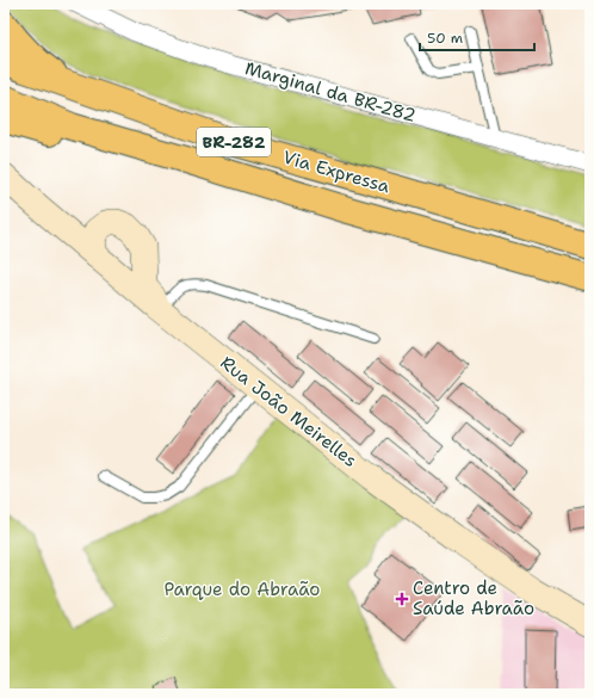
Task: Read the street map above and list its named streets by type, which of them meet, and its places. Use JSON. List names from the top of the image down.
{
  "streets": {
    "highway": ["BR-282", "Via Expressa"],
    "main road": ["Rua João Meirelles"],
    "street": ["Marginal da BR-282"]
  },
  "parks": ["Parque do Abraão"],
  "places": {
    "health": ["Centro de Saúde Abraão"]
  },
  "scale_bar": "50 m"
}
